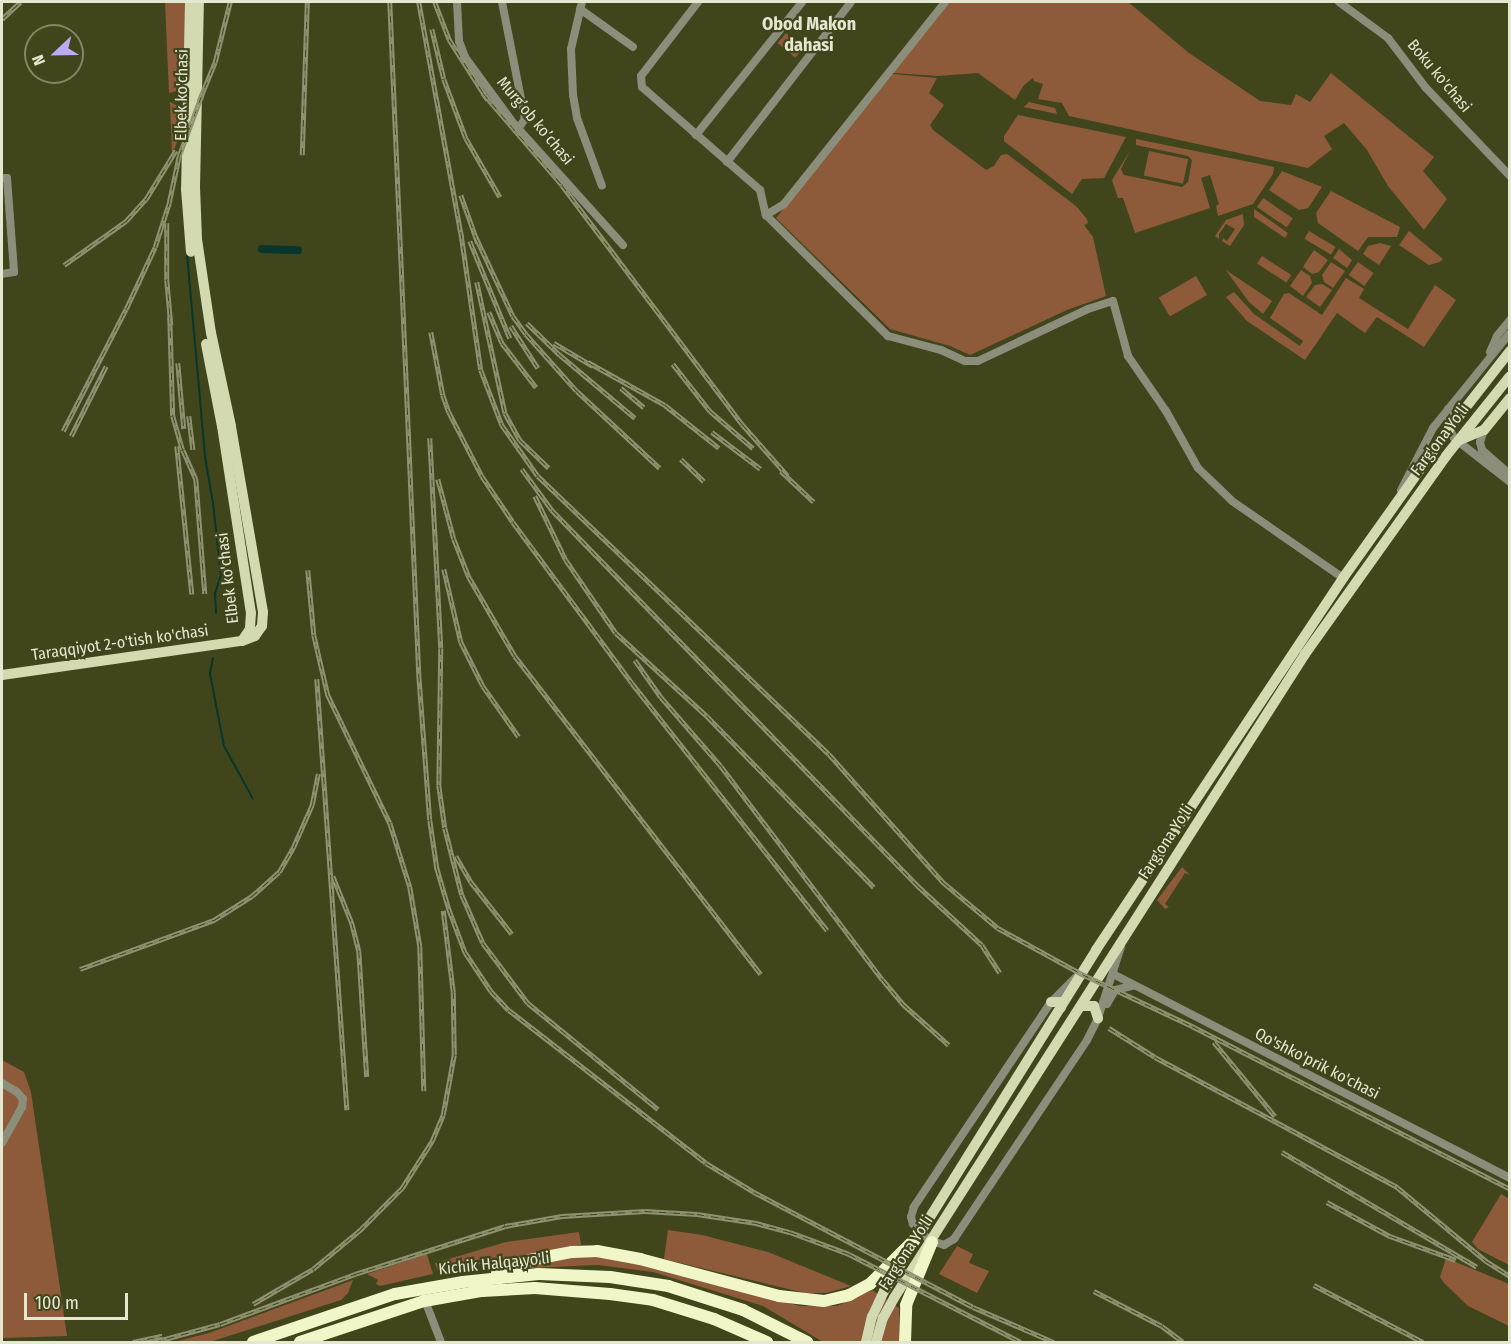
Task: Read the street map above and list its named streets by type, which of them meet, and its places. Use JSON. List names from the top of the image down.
{
  "streets": {
    "highway": ["Kichik Halqa yo'li"],
    "main road": ["Elbek ko'chasi", "Farg'ona Yo'li", "Taraqqiyot 2-o'tish ko'chasi"],
    "street": ["Boku ko'chasi", "Murg’ob ko’chasi", "Qo'shko'prik ko'chasi"]
  },
  "crossings": [
    ["Elbek ko'chasi", "Taraqqiyot 2-o'tish ko'chasi"]
  ],
  "districts": ["Obod Makon dahasi"],
  "scale_bar": "100 m",
  "north": "left"
}
